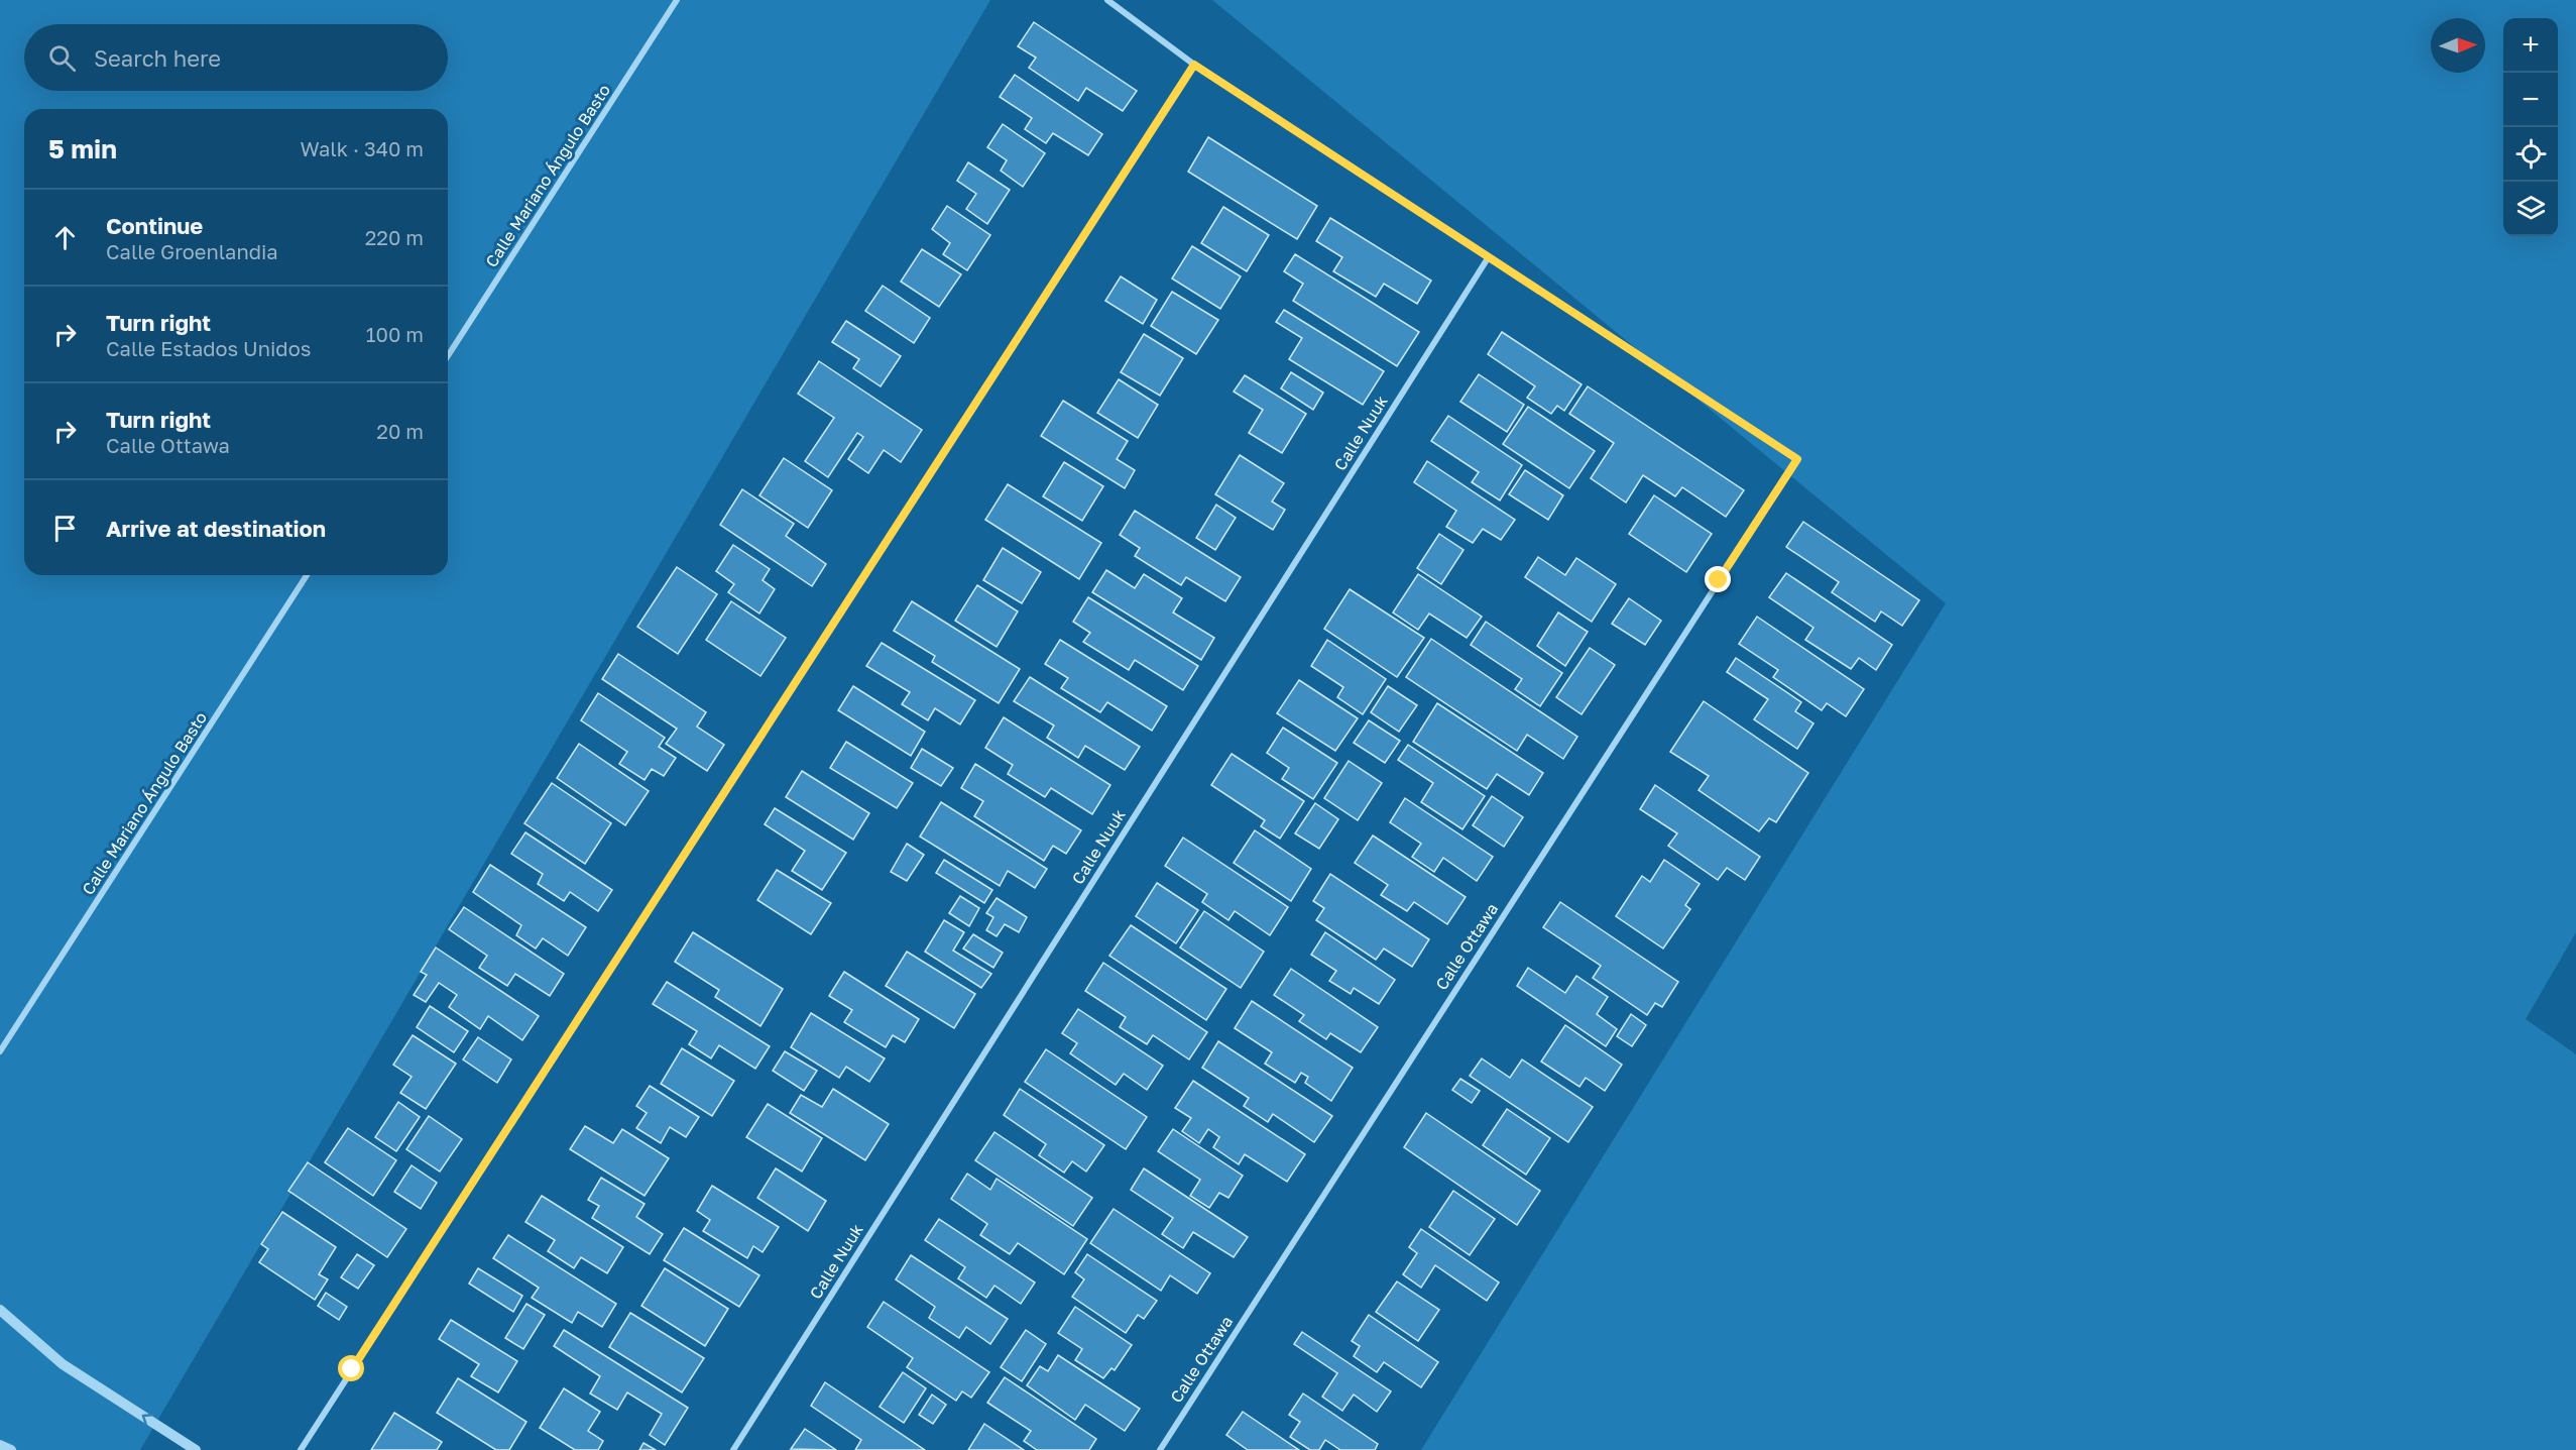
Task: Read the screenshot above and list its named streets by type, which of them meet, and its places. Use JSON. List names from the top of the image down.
{
  "streets": {
    "street": ["Calle Mariano Ángulo Basto", "Calle Nuuk", "Calle Ottawa"]
  },
  "crossings": [
    ["Calle Nuuk", "Calle Ottawa"]
  ],
  "north": "right",
  "page": {
    "map_buttons": ["+", "−"],
    "search": "Search here",
    "heading": ["5 min", "Walk · 340 m"],
    "list": [
      ["Continue", "Calle Groenlandia", "220 m"],
      ["Turn right", "Calle Estados Unidos", "100 m"],
      ["Turn right", "Calle Ottawa", "20 m"],
      "Arrive at destination"
    ]
  }
}
